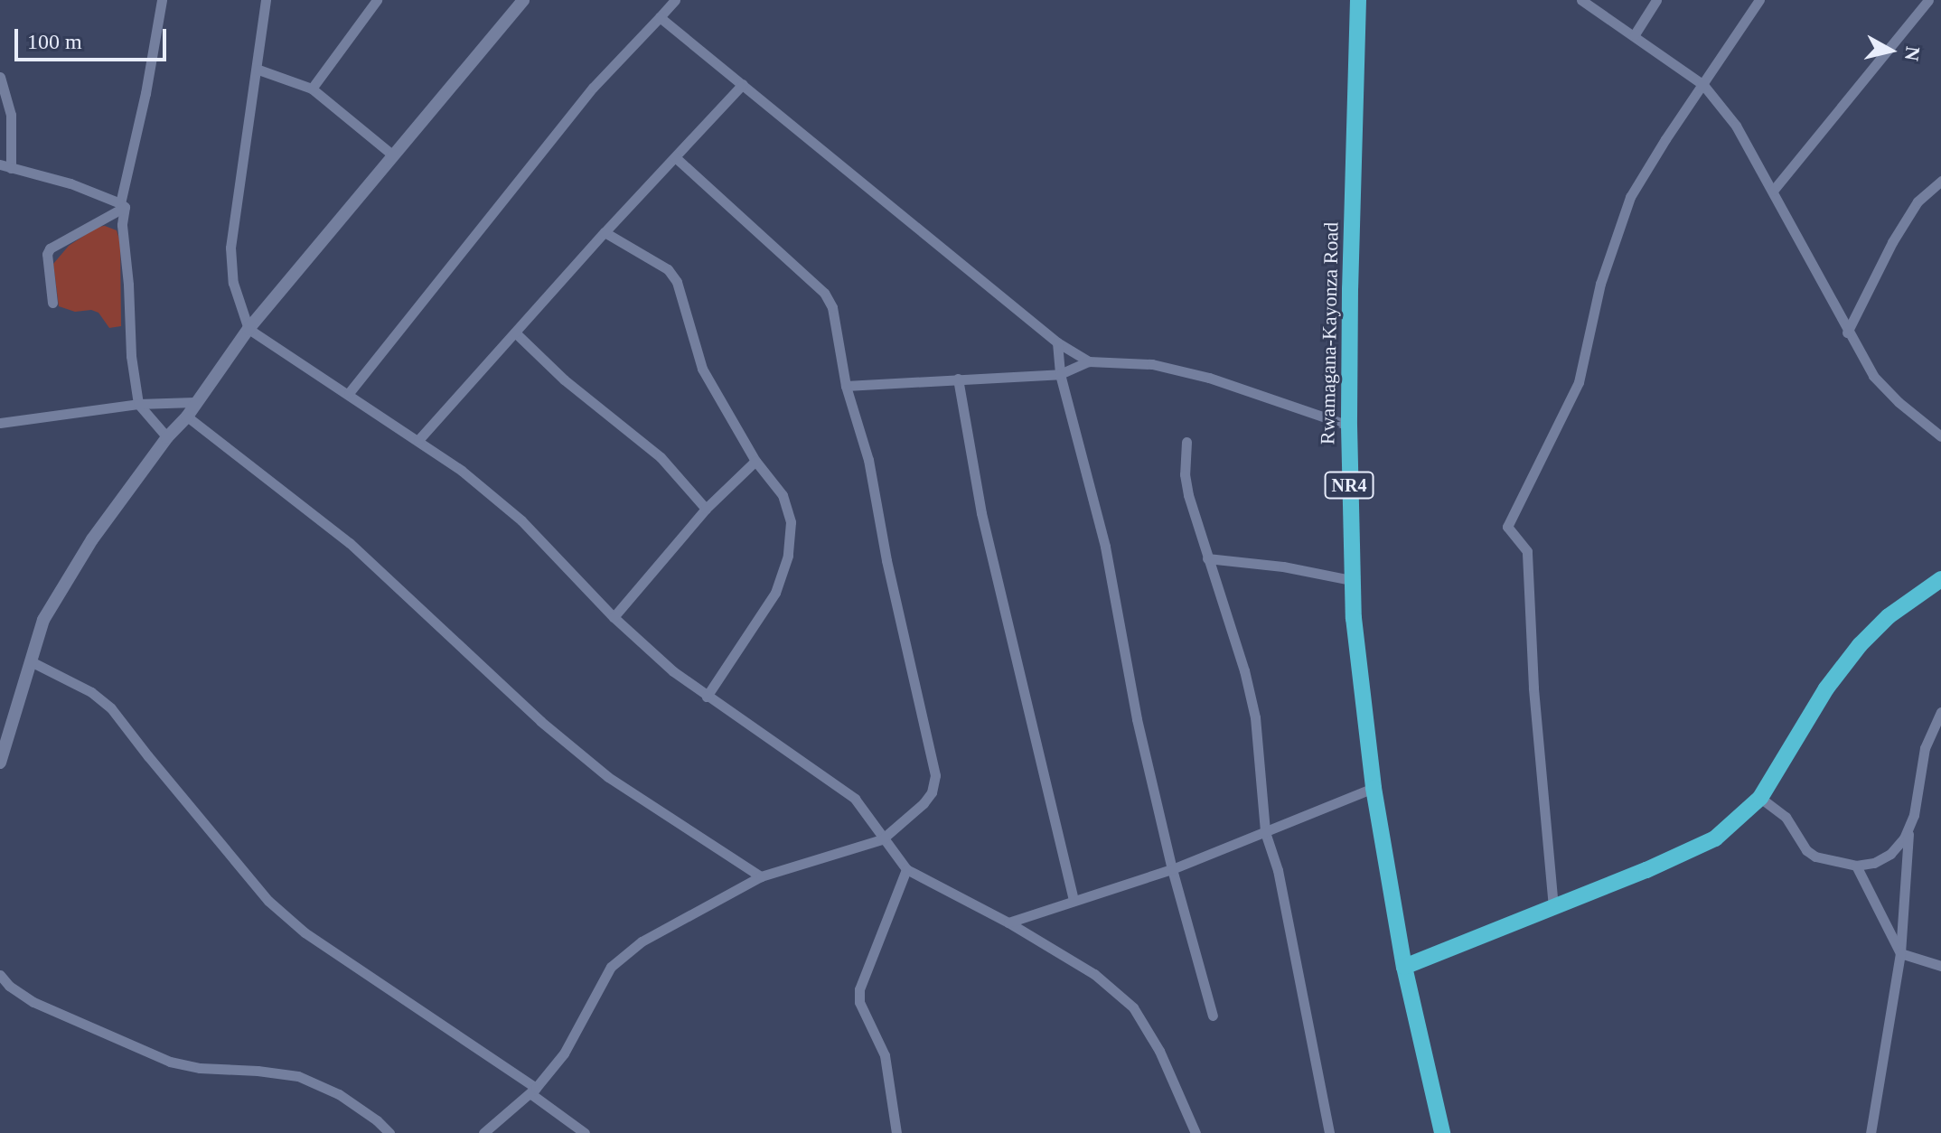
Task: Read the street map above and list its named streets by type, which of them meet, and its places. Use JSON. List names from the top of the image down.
{
  "streets": {
    "highway": ["Rwamagana-Kayonza Road", "NR4"]
  },
  "crossings": [
    ["Rwamagana-Kayonza Road", "NR4"]
  ],
  "scale_bar": "100 m",
  "north": "right"
}
